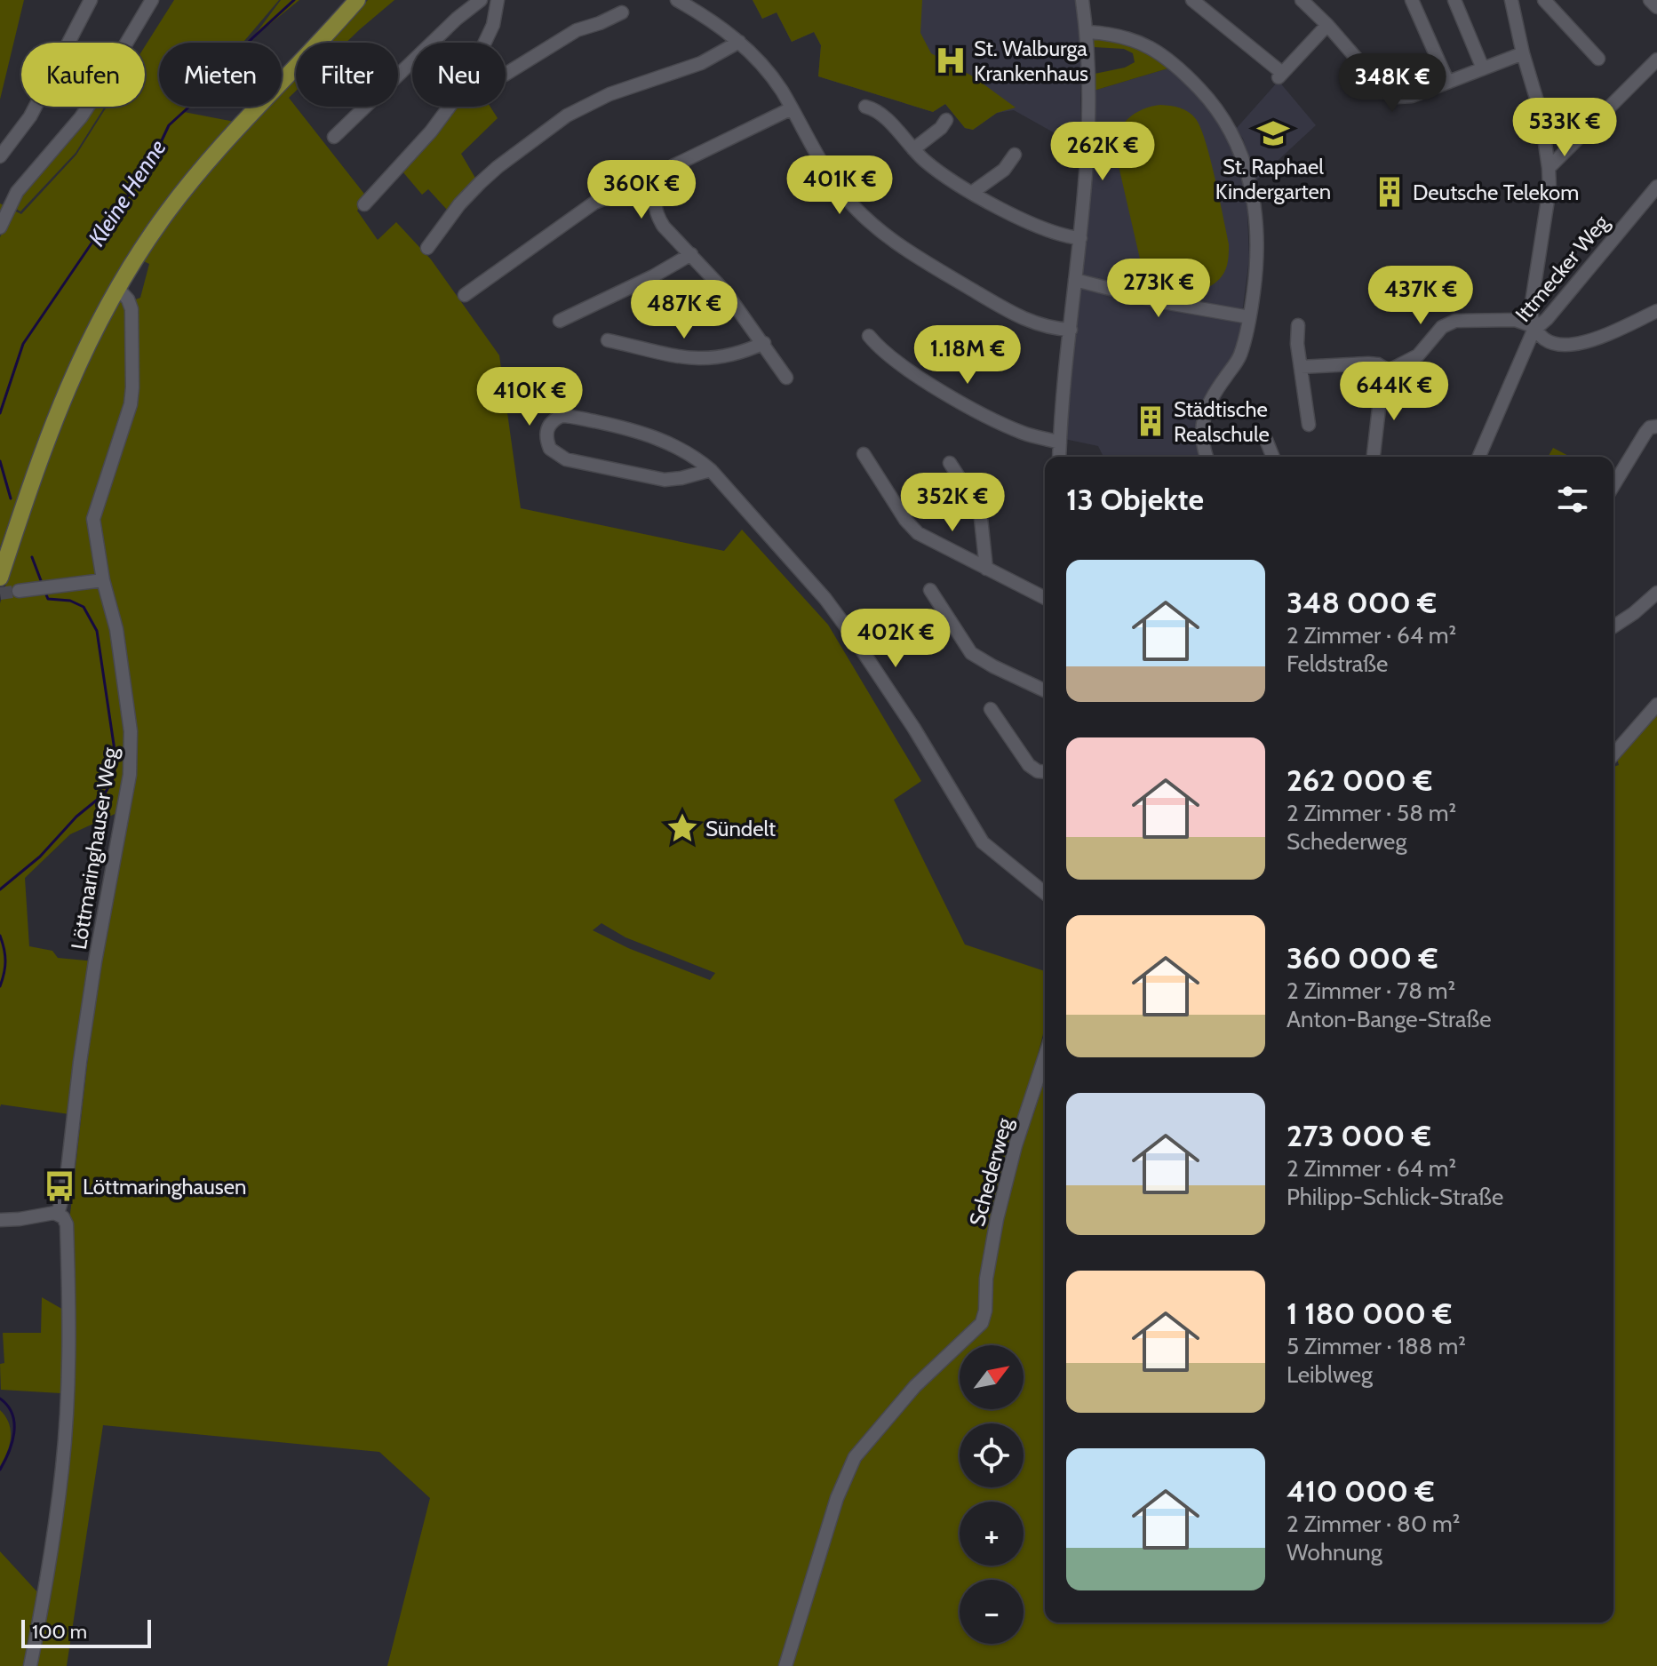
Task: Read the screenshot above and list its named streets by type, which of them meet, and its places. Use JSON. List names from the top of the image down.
{
  "streets": {
    "street": ["Ittmecker Weg", "Löttmaringhauser Weg", "Schederweg"]
  },
  "water": ["Kleine Henne"],
  "places": {
    "hospital": ["St. Walburga Krankenhaus"],
    "school or university": ["St. Raphael Kindergarten"],
    "building": ["Deutsche Telekom", "Städtische Realschule"],
    "place": ["Sündelt"],
    "bus stop": ["Löttmaringhausen"]
  },
  "scale_bar": "100 m",
  "north": "top right",
  "page": {
    "chip": [
      "Kaufen",
      "Mieten",
      "Filter",
      "Neu"
    ],
    "price": [
      "348K €",
      "533K €",
      "262K €",
      "401K €",
      "360K €",
      "273K €",
      "437K €",
      "487K €",
      "1.18M €",
      "644K €",
      "410K €",
      "352K €",
      "402K €"
    ],
    "heading": "13 Objekte",
    "list": [
      {
        "name": "348 000 €",
        "note": "2 Zimmer · 64 m² · Feldstraße"
      },
      {
        "name": "262 000 €",
        "note": "2 Zimmer · 58 m² · Schederweg"
      },
      {
        "name": "360 000 €",
        "note": "2 Zimmer · 78 m² · Anton-Bange-Straße"
      },
      {
        "name": "273 000 €",
        "note": "2 Zimmer · 64 m² · Philipp-Schlick-Straße"
      },
      {
        "name": "1 180 000 €",
        "note": "5 Zimmer · 188 m² · Leiblweg"
      },
      {
        "name": "410 000 €",
        "note": "2 Zimmer · 80 m² · Wohnung"
      }
    ],
    "map_buttons": ["+", "−"],
    "scale": "100 m"
  }
}
